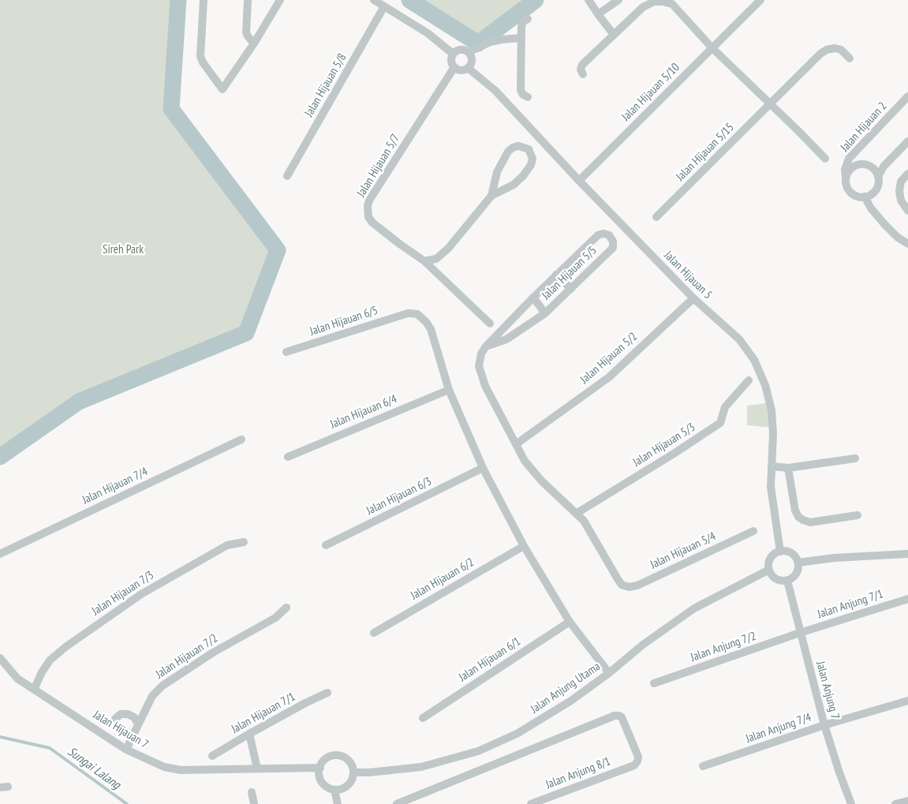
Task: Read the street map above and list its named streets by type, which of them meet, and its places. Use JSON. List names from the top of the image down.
{
  "streets": {
    "street": [
      "Jalan Hijauan 5/8",
      "Jalan Hijauan 5/10",
      "Jalan Hijauan 2",
      "Jalan Hijauan 5/15",
      "Jalan Hijauan 5/7",
      "Jalan Hijauan 5/5",
      "Jalan Hijauan 5",
      "Jalan Hijauan 6/5",
      "Jalan Hijauan 5/2",
      "Jalan Hijauan 6/4",
      "Jalan Hijauan 5/3",
      "Jalan Hijauan 7/4",
      "Jalan Hijauan 6/3",
      "Jalan Hijauan 5/4",
      "Jalan Hijauan 6/2",
      "Jalan Hijauan 7/3",
      "Jalan Anjung 7/1",
      "Jalan Anjung 7/2",
      "Jalan Hijauan 7/2",
      "Jalan Hijauan 6/1",
      "Jalan Anjung Utama",
      "Jalan Anjung 7",
      "Jalan Hijauan 7/1",
      "Jalan Anjung 7/4",
      "Jalan Hijauan 7",
      "Jalan Anjung 8/1"
    ]
  },
  "crossings": [
    ["Jalan Hijauan 5/10", "Jalan Hijauan 5"],
    ["Jalan Hijauan 5/7", "Jalan Hijauan 5"],
    ["Jalan Hijauan 5/5", "Jalan Hijauan 5/2"],
    ["Jalan Hijauan 5/5", "Jalan Hijauan 5/3"],
    ["Jalan Hijauan 5/5", "Jalan Hijauan 5/4"],
    ["Jalan Hijauan 5", "Jalan Hijauan 5/2"],
    ["Jalan Hijauan 5", "Jalan Anjung Utama"],
    ["Jalan Hijauan 5", "Jalan Anjung 7"],
    ["Jalan Hijauan 6/5", "Jalan Hijauan 6/4"],
    ["Jalan Hijauan 7/3", "Jalan Hijauan 7"],
    ["Jalan Anjung 7/1", "Jalan Anjung 7/2"],
    ["Jalan Anjung 7/1", "Jalan Anjung 7"],
    ["Jalan Anjung 7/2", "Jalan Anjung 7"],
    ["Jalan Hijauan 7/2", "Jalan Hijauan 7"],
    ["Jalan Anjung Utama", "Jalan Anjung 7"],
    ["Jalan Anjung Utama", "Jalan Hijauan 7"],
    ["Jalan Anjung 7", "Jalan Anjung 7/4"]
  ],
  "water": ["Sungai Lalang"],
  "parks": ["Sireh Park"]
}
